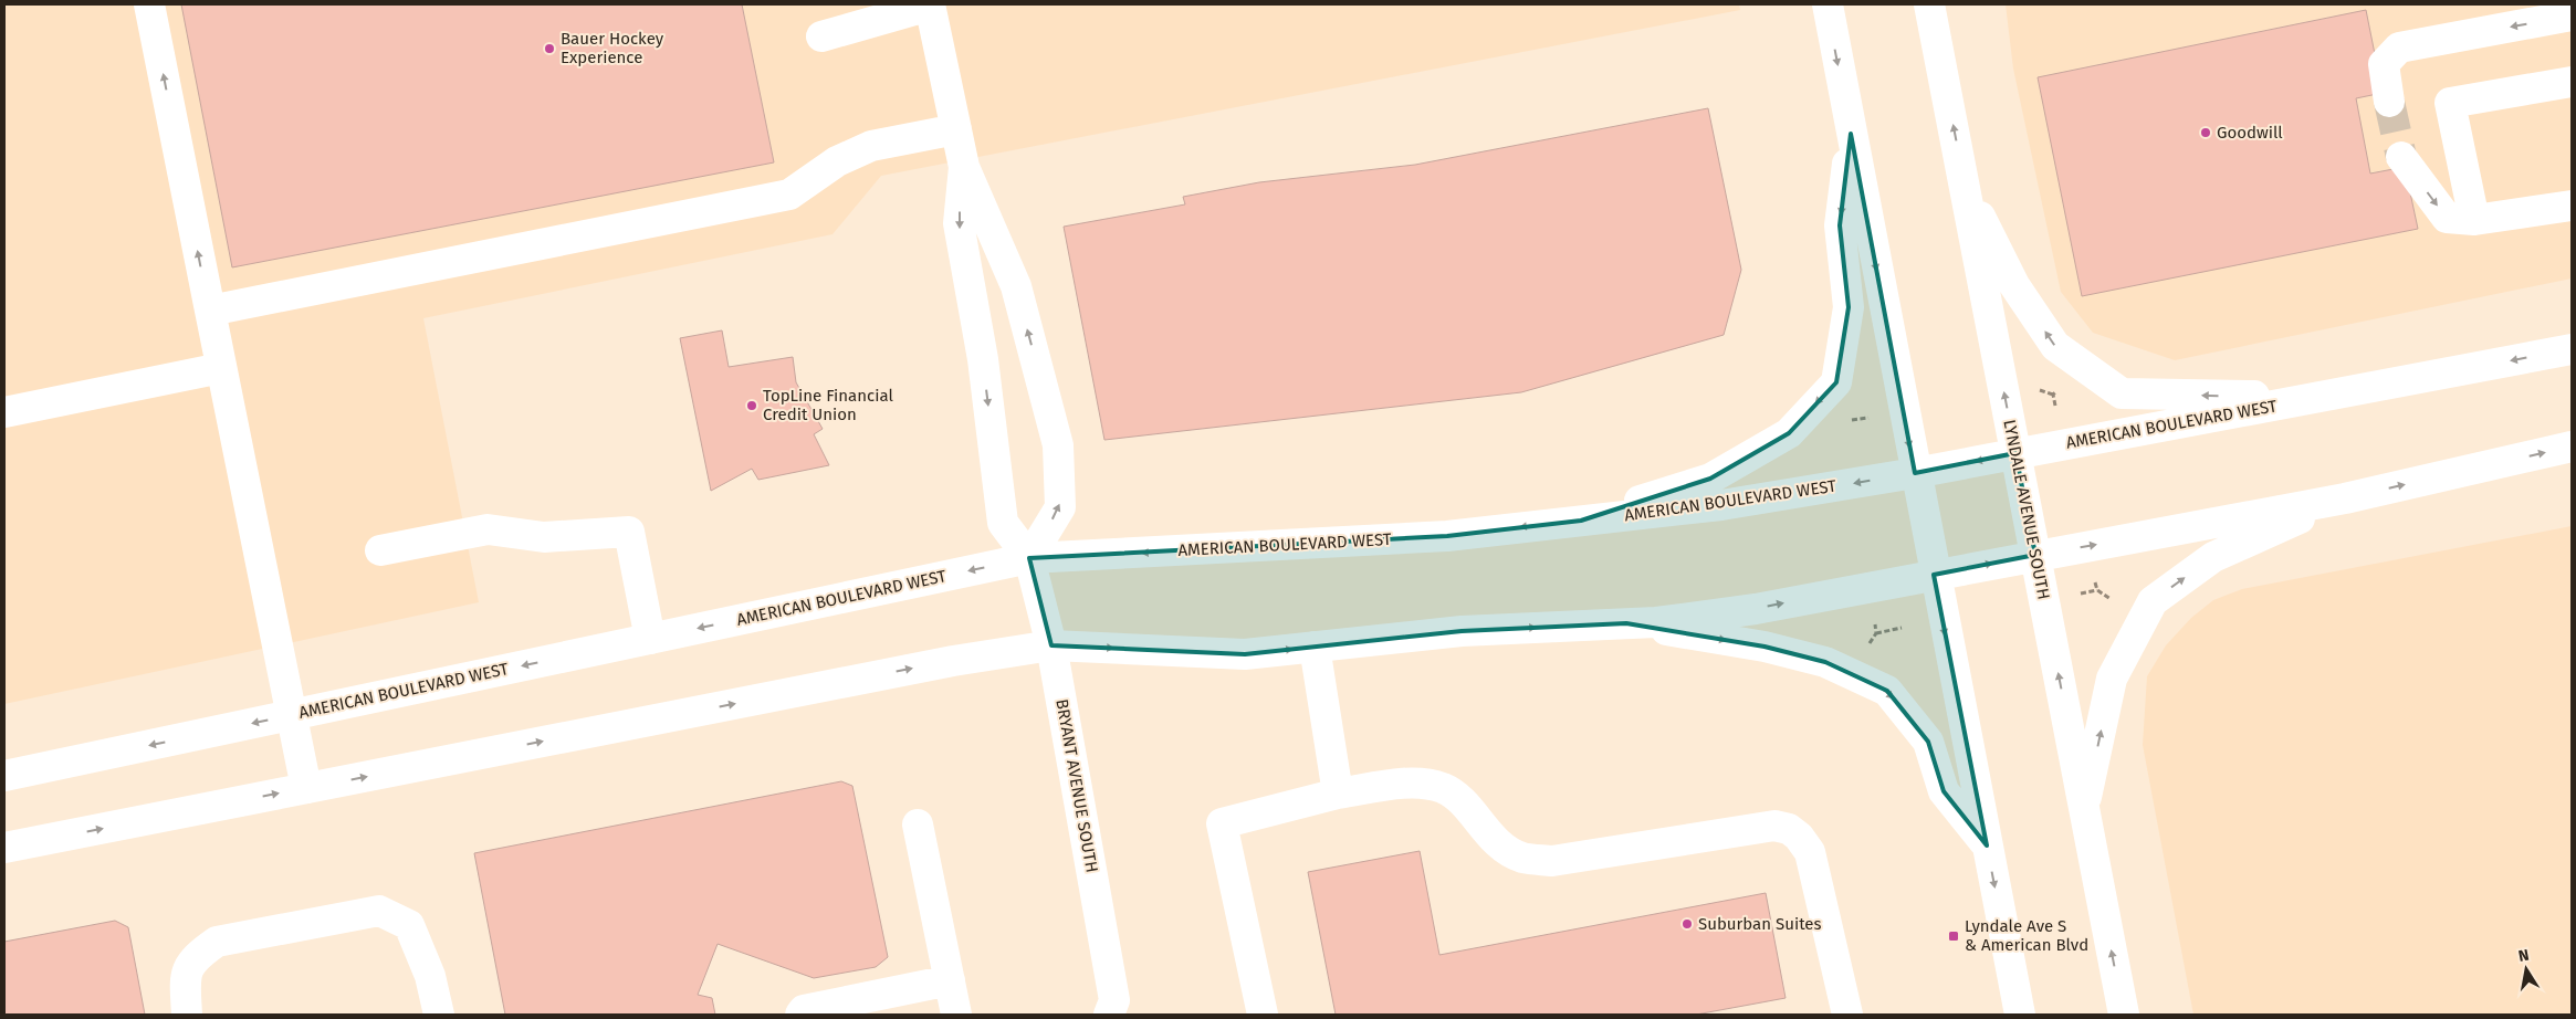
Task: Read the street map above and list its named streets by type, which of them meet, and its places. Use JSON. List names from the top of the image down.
{
  "streets": {
    "main road": ["AMERICAN BOULEVARD WEST", "LYNDALE AVENUE SOUTH", "BRYANT AVENUE SOUTH"]
  },
  "crossings": [
    ["AMERICAN BOULEVARD WEST", "LYNDALE AVENUE SOUTH"],
    ["AMERICAN BOULEVARD WEST", "BRYANT AVENUE SOUTH"]
  ],
  "places": {
    "other": [
      "Bauer Hockey Experience",
      "Goodwill",
      "TopLine Financial Credit Union",
      "Suburban Suites"
    ],
    "transit": ["Lyndale Ave S & American Blvd"]
  },
  "north": "top"
}
